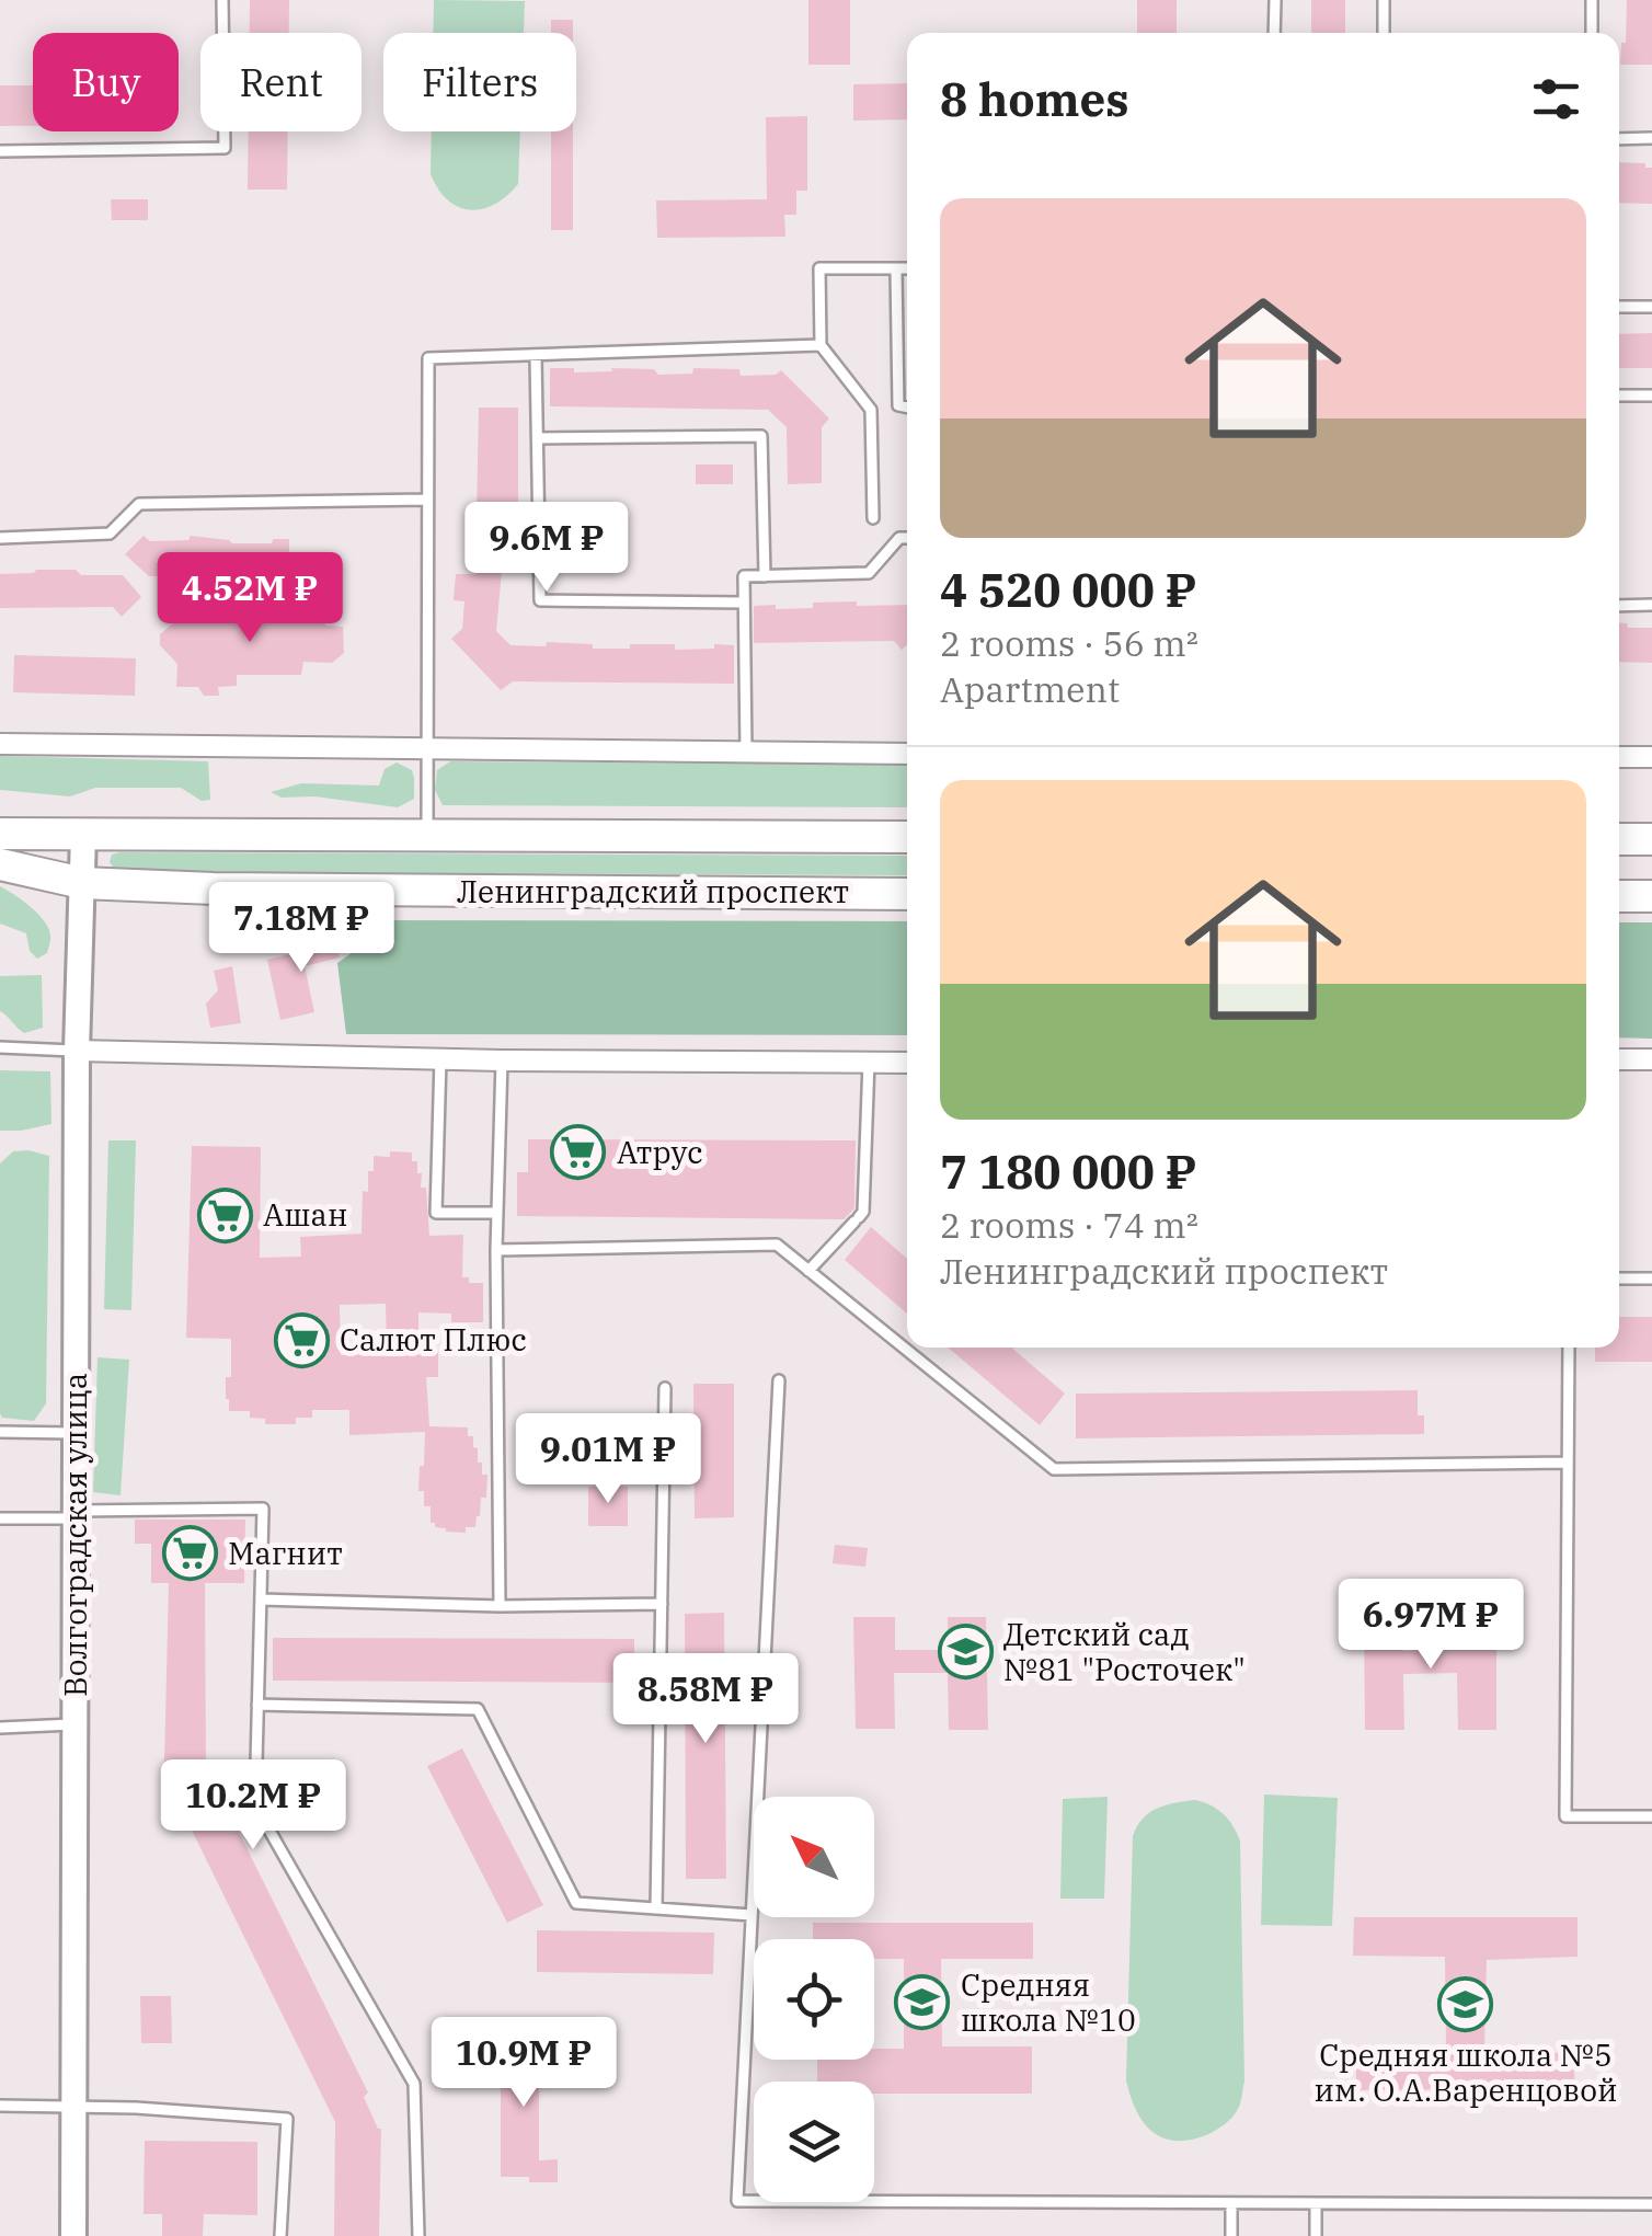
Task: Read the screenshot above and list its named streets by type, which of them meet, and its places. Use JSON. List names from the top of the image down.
{
  "streets": {
    "main road": ["Ленинградский проспект"],
    "street": ["Волгоградская улица"]
  },
  "crossings": [
    ["Ленинградский проспект", "Волгоградская улица"]
  ],
  "places": {
    "supermarket": [
      "Атрус",
      "Ашан",
      "Салют Плюс",
      "Магнит"
    ],
    "school or university": ["Детский сад №81 \"Росточек\"", "Средняя школа №10", "Средняя школа №5 им. О.А.Варенцовой"]
  },
  "north": "top left",
  "page": {
    "chip": ["Buy", "Rent", "Filters"],
    "heading": "8 homes",
    "list": [
      {
        "name": "4 520 000 ₽",
        "note": "2 rooms · 56 m² · Apartment"
      },
      {
        "name": "7 180 000 ₽",
        "note": "2 rooms · 74 m² · Ленинградский проспект"
      }
    ],
    "price": [
      "9.6M ₽",
      "4.52M ₽",
      "7.18M ₽",
      "9.01M ₽",
      "6.97M ₽",
      "8.58M ₽",
      "10.2M ₽",
      "10.9M ₽"
    ]
  }
}
